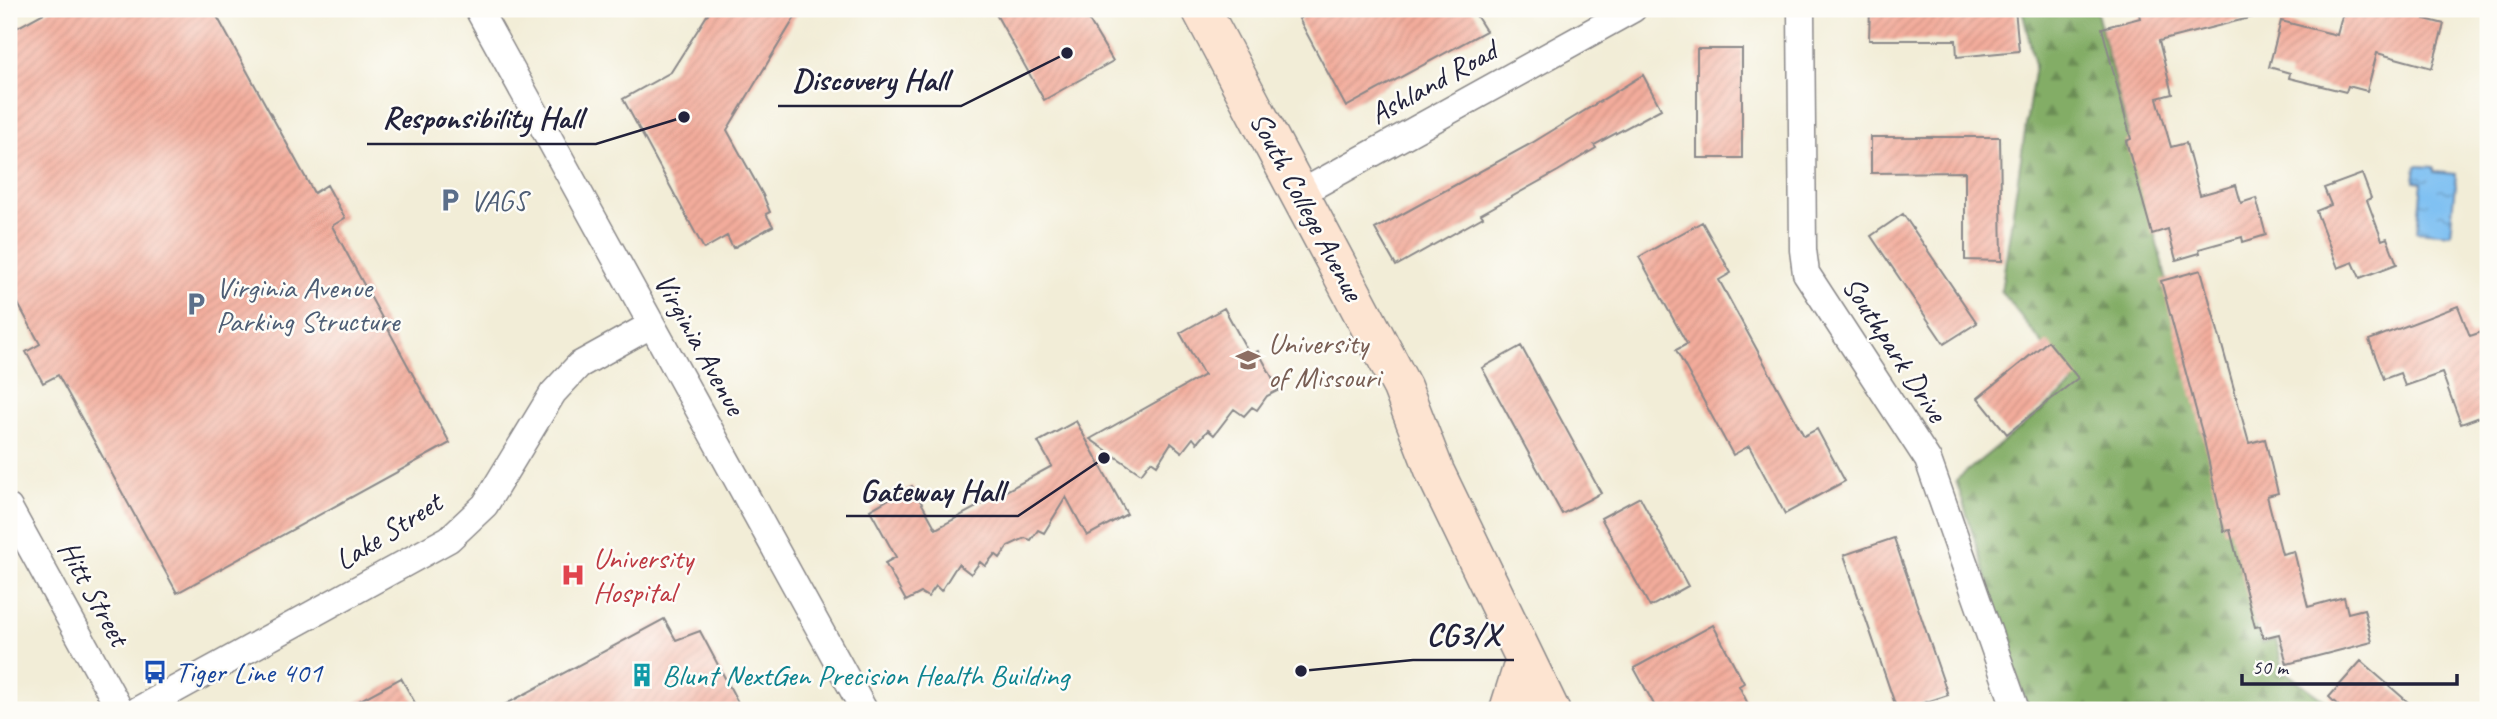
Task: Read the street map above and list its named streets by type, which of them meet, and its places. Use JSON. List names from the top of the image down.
{
  "streets": {
    "main road": ["South College Avenue"],
    "street": [
      "Ashland Road",
      "Virginia Avenue",
      "Southpark Drive",
      "Lake Street",
      "Hitt Street"
    ]
  },
  "crossings": [
    ["Ashland Road", "South College Avenue"],
    ["Virginia Avenue", "Lake Street"]
  ],
  "places": {
    "other": [
      "Discovery Hall",
      "Responsibility Hall",
      "Gateway Hall",
      "CG3/X"
    ],
    "parking": ["VAGS", "Virginia Avenue Parking Structure"],
    "school or university": ["University of Missouri"],
    "hospital": ["University Hospital"],
    "bus stop": ["Tiger Line 401"],
    "building": ["Blunt NextGen Precision Health Building"]
  },
  "scale_bar": "50 m"
}
